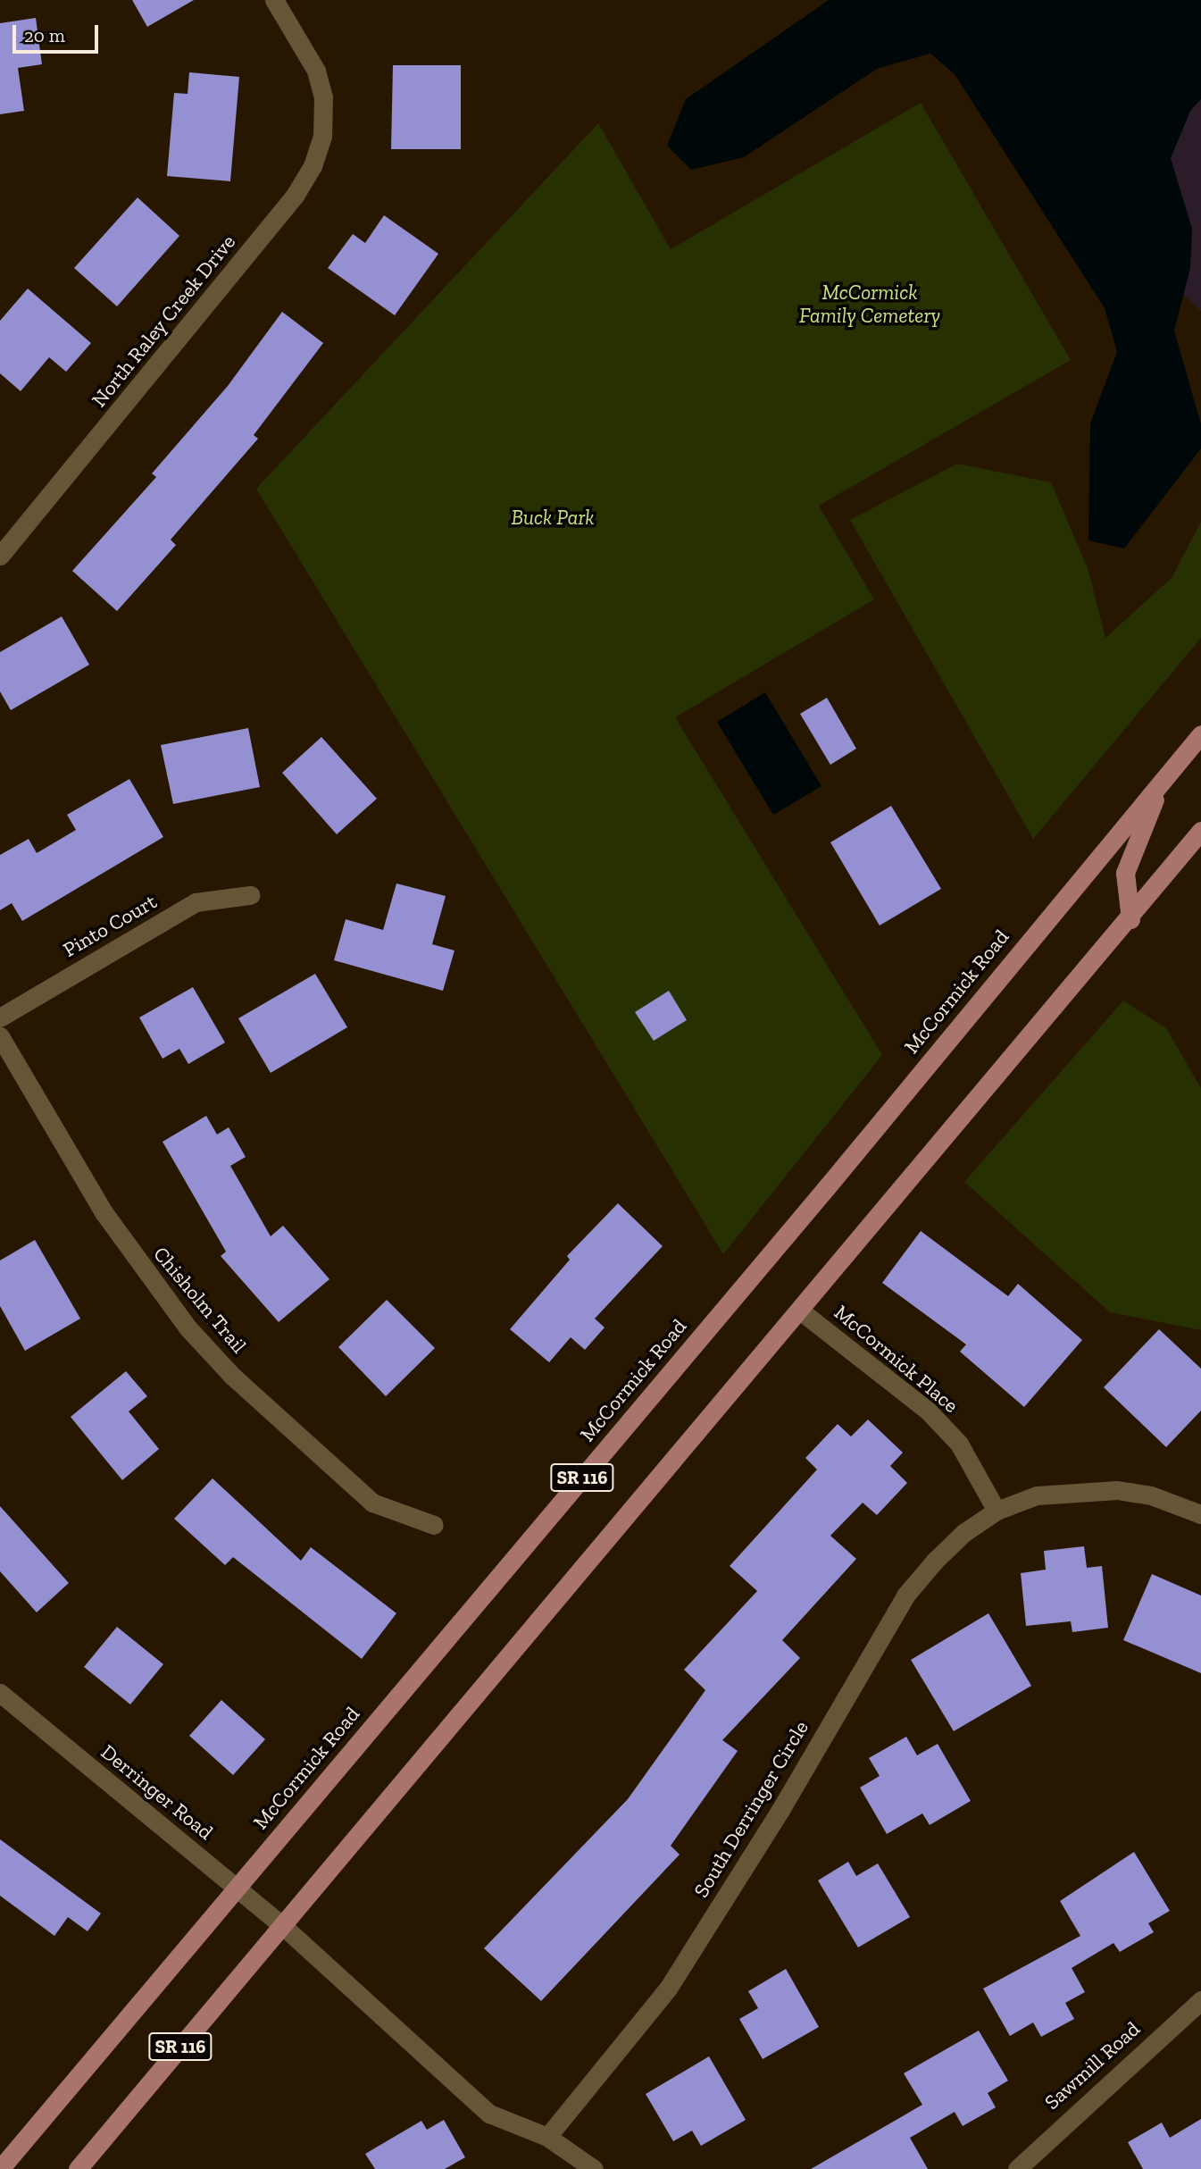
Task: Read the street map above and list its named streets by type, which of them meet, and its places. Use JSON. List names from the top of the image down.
{
  "streets": {
    "main road": ["McCormick Road", "SR 116"],
    "street": [
      "North Raley Creek Drive",
      "Pinto Court",
      "Chisholm Trail",
      "McCormick Place",
      "Derringer Road",
      "South Derringer Circle",
      "Sawmill Road"
    ]
  },
  "crossings": [
    ["McCormick Road", "Derringer Road"],
    ["McCormick Place", "SR 116"],
    ["McCormick Place", "South Derringer Circle"],
    ["SR 116", "Derringer Road"],
    ["Derringer Road", "South Derringer Circle"]
  ],
  "parks": ["McCormick Family Cemetery", "Buck Park"],
  "scale_bar": "20 m"
}
